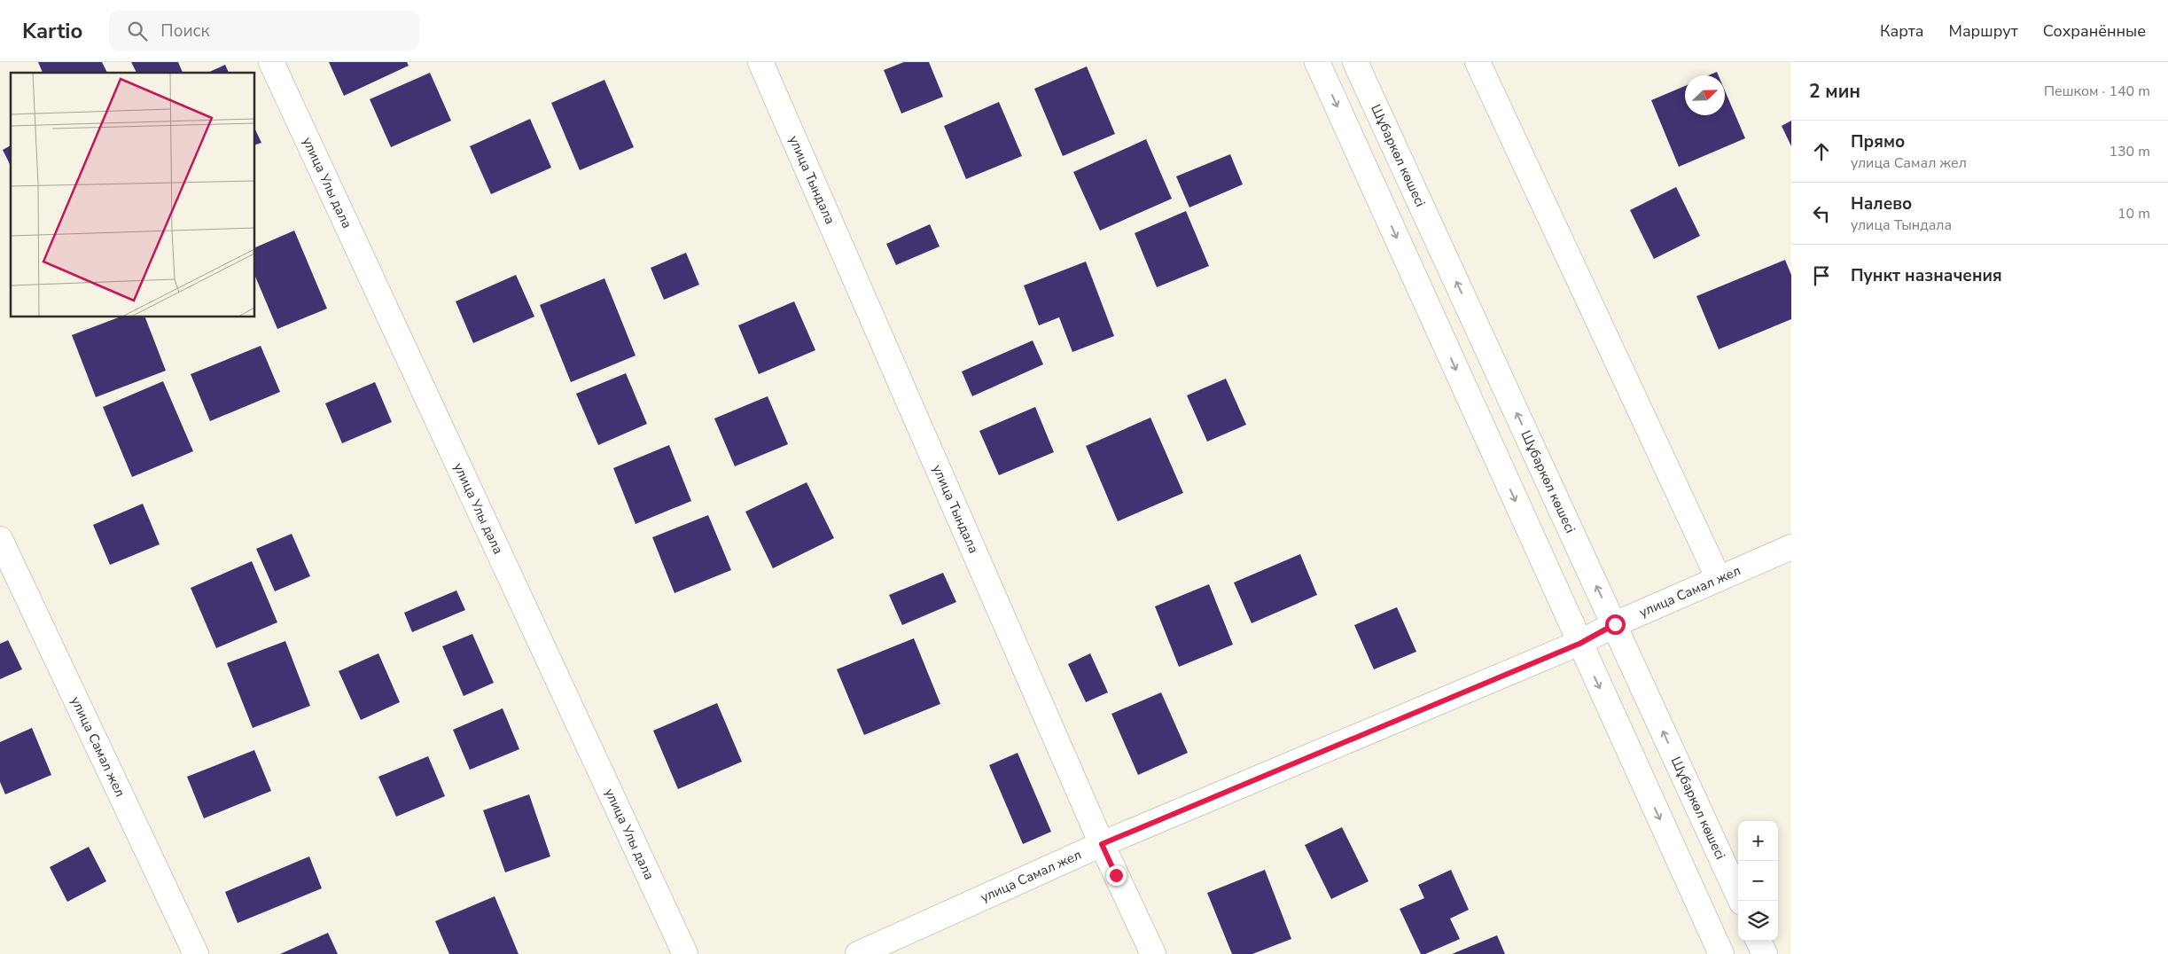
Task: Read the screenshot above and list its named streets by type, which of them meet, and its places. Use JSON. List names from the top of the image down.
{
  "streets": {
    "street": [
      "Шұбаркөл көшесі",
      "улица Тындала",
      "улица Улы дала",
      "улица Самал жел"
    ]
  },
  "crossings": [
    ["Шұбаркөл көшесі", "улица Самал жел"],
    ["улица Тындала", "улица Самал жел"]
  ],
  "north": "top right",
  "page": {
    "header": "Kartio",
    "search": "Поиск",
    "nav": ["Карта", "Маршрут", "Сохранённые"],
    "heading": ["2 мин", "Пешком · 140 m"],
    "list": [
      ["Прямо", "улица Самал жел", "130 m"],
      ["Налево", "улица Тындала", "10 m"],
      "Пункт назначения"
    ],
    "map_buttons": ["+", "−"]
  }
}
